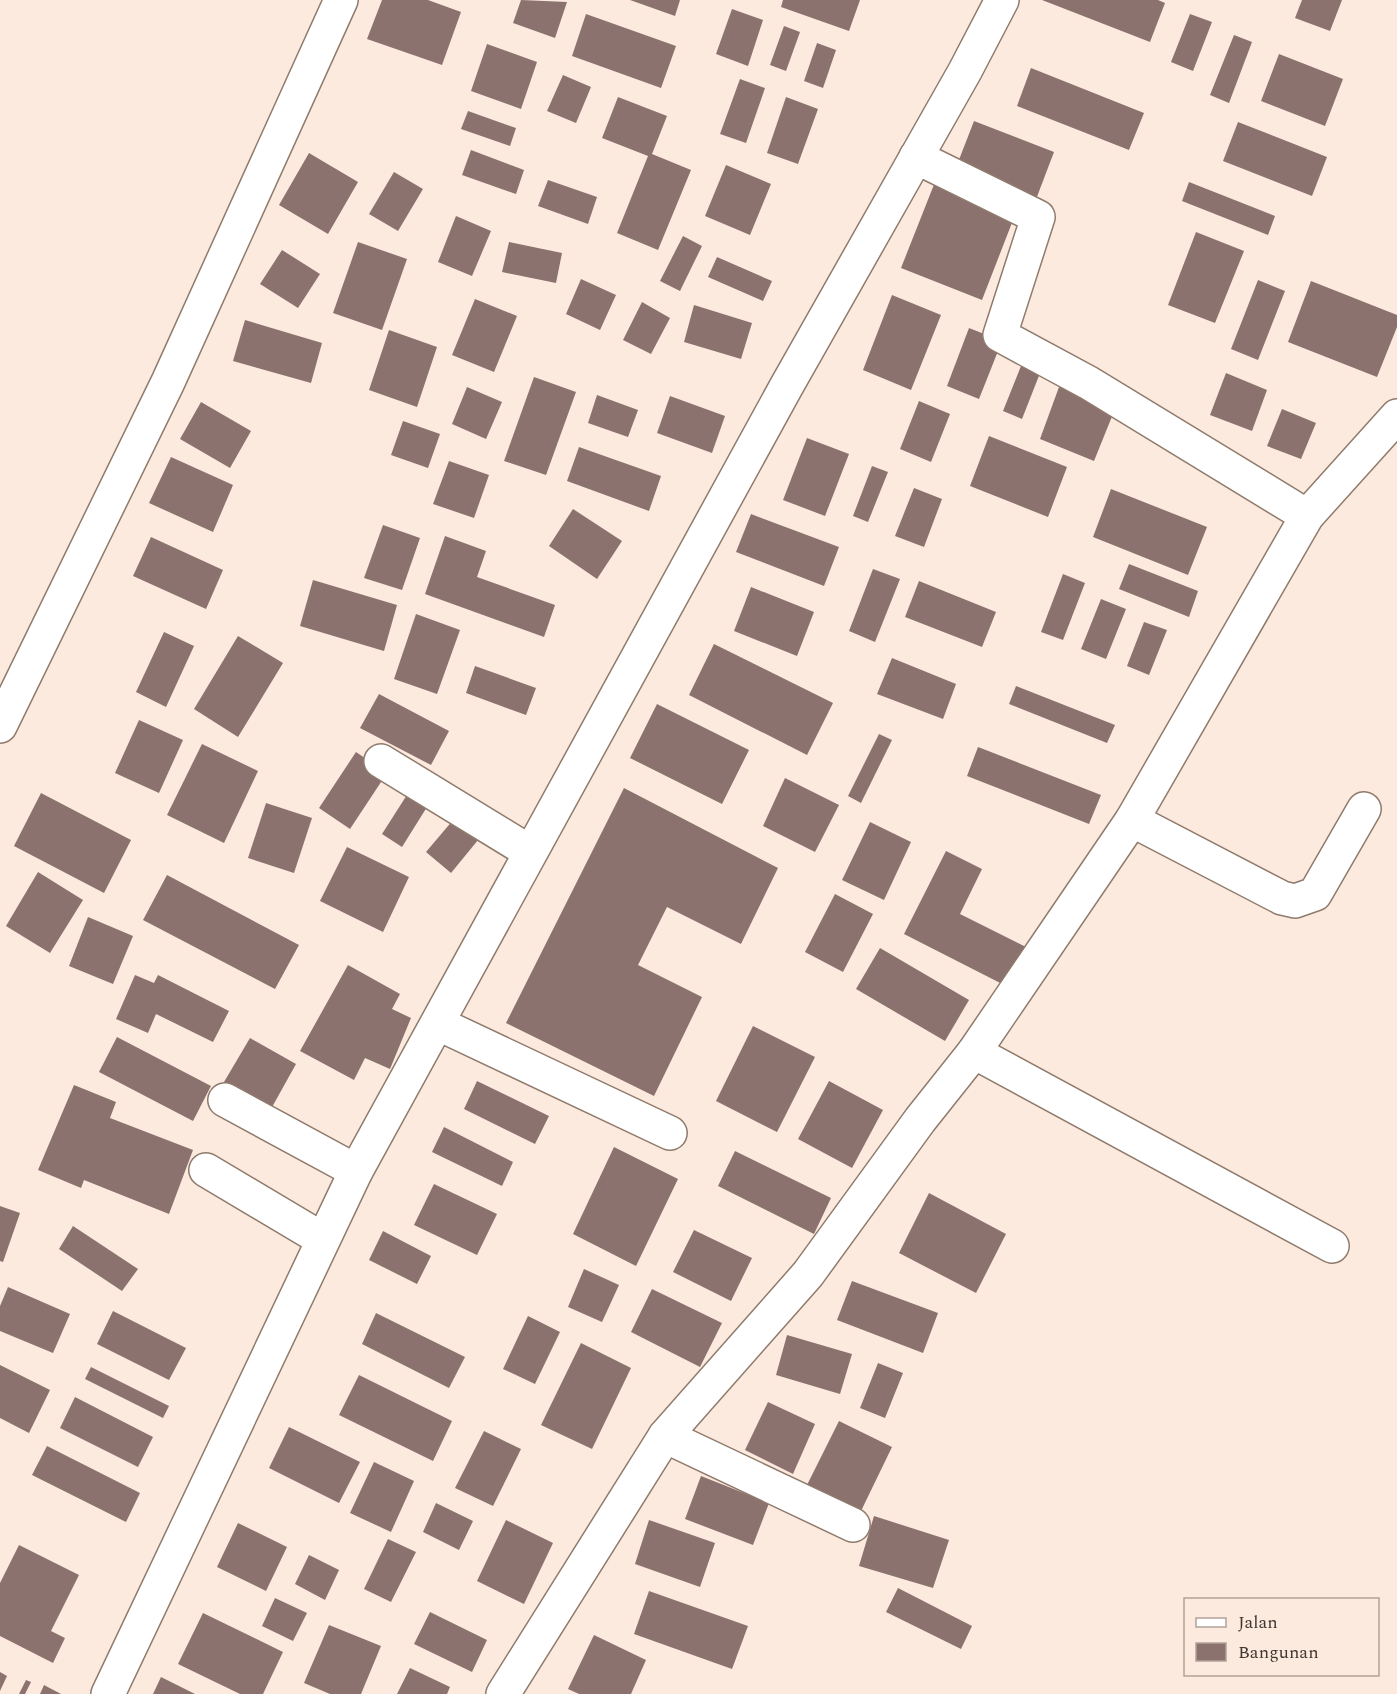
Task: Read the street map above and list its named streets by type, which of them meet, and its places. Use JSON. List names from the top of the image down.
{
  "legend": ["Jalan", "Bangunan"]
}
